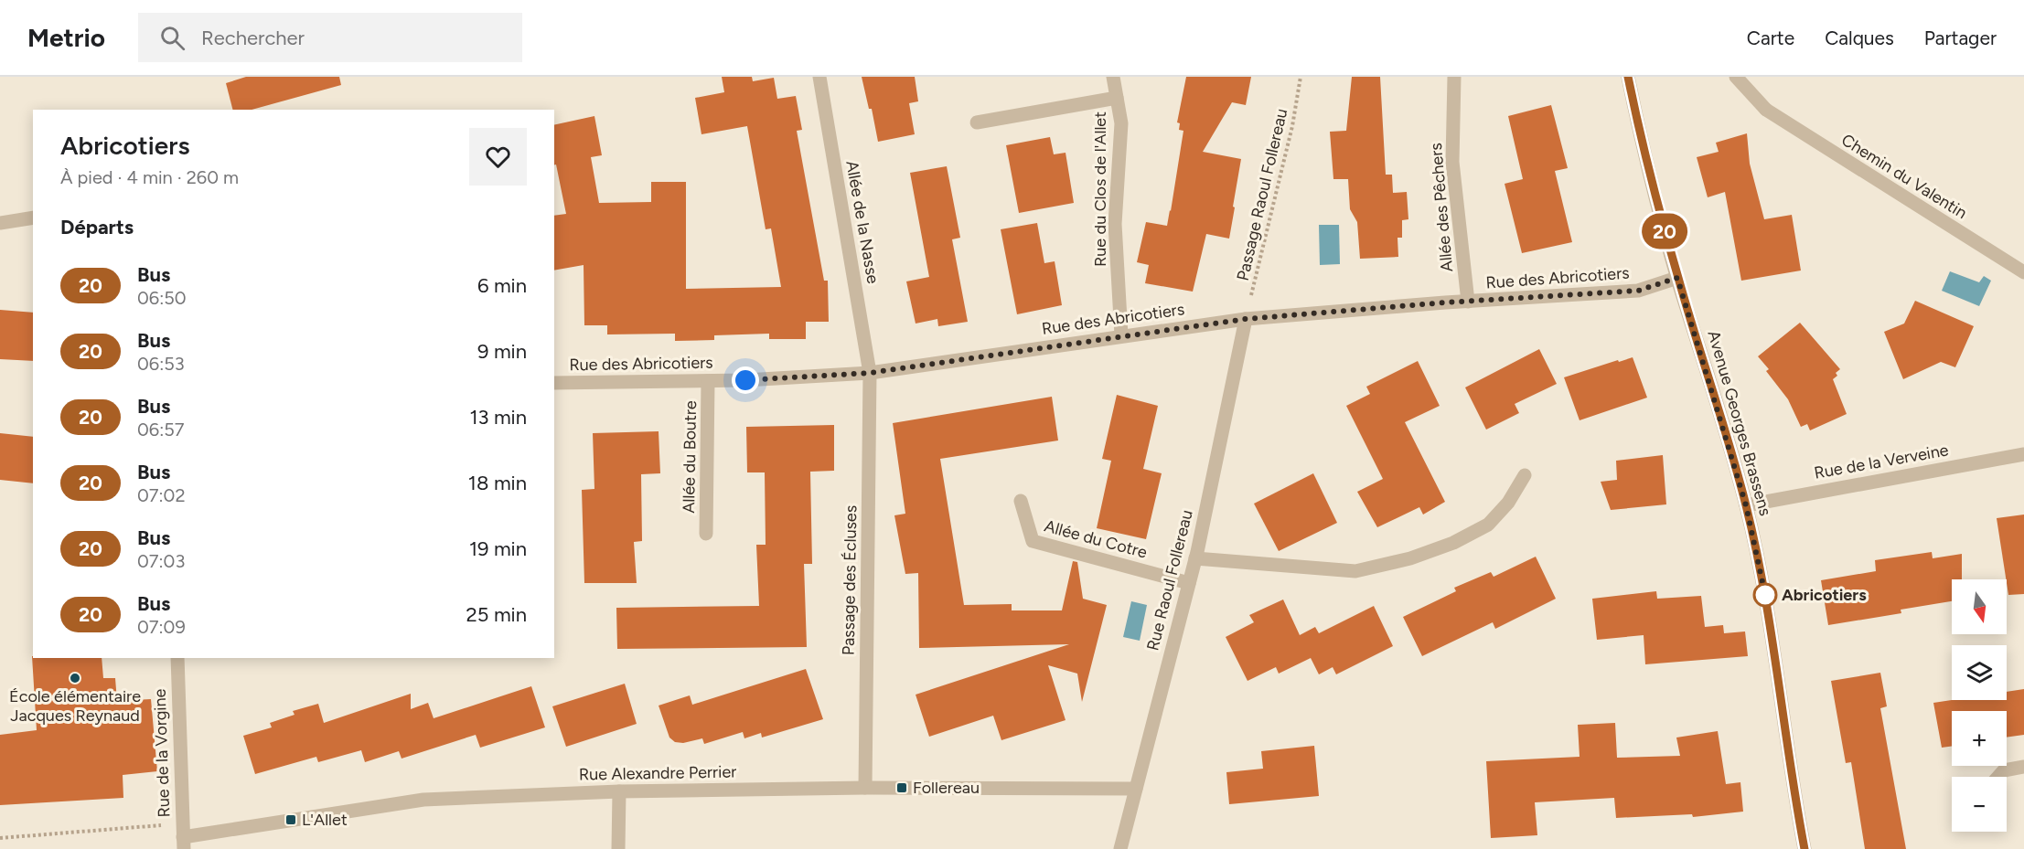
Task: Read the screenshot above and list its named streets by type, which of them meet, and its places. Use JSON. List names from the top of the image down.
{
  "streets": {
    "street": [
      "Chemin du Valentin",
      "Rue du Clos de l'Allet",
      "Allée des Pêchers",
      "Allée de la Nasse",
      "Rue des Abricotiers",
      "Avenue Georges Brassens",
      "Allée du Boutre",
      "Rue de la Verveine",
      "Allée du Cotre",
      "Passage des Écluses",
      "Rue Raoul Follereau",
      "Rue de la Vorgine",
      "Rue Alexandre Perrier"
    ],
    "path": ["Passage Raoul Follereau"]
  },
  "crossings": [
    ["Rue du Clos de l'Allet", "Rue des Abricotiers"],
    ["Passage Raoul Follereau", "Rue des Abricotiers"],
    ["Passage Raoul Follereau", "Rue Raoul Follereau"],
    ["Allée des Pêchers", "Rue des Abricotiers"],
    ["Allée de la Nasse", "Rue des Abricotiers"],
    ["Allée de la Nasse", "Passage des Écluses"],
    ["Rue des Abricotiers", "Avenue Georges Brassens"],
    ["Rue des Abricotiers", "Allée du Boutre"],
    ["Rue des Abricotiers", "Passage des Écluses"],
    ["Rue des Abricotiers", "Rue Raoul Follereau"],
    ["Avenue Georges Brassens", "Rue de la Verveine"],
    ["Allée du Cotre", "Rue Raoul Follereau"],
    ["Passage des Écluses", "Rue Alexandre Perrier"],
    ["Rue Raoul Follereau", "Rue Alexandre Perrier"],
    ["Rue de la Vorgine", "Rue Alexandre Perrier"]
  ],
  "places": {
    "other": ["Abricotiers", "École élémentaire Jacques Reynaud"],
    "transit": ["Follereau", "L'Allet"]
  },
  "lines": ["bus line 20"],
  "north": "bottom",
  "page": {
    "header": "Metrio",
    "search": "Rechercher",
    "nav": ["Carte", "Calques", "Partager"],
    "on_map": "20",
    "heading": [
      ["Abricotiers", "À pied · 4 min · 260 m"],
      "Départs"
    ],
    "list": [
      {
        "mark": "20",
        "name": "Bus",
        "note": "06:50",
        "value": "6 min"
      },
      {
        "mark": "20",
        "name": "Bus",
        "note": "06:53",
        "value": "9 min"
      },
      {
        "mark": "20",
        "name": "Bus",
        "note": "06:57",
        "value": "13 min"
      },
      {
        "mark": "20",
        "name": "Bus",
        "note": "07:02",
        "value": "18 min"
      },
      {
        "mark": "20",
        "name": "Bus",
        "note": "07:03",
        "value": "19 min"
      },
      {
        "mark": "20",
        "name": "Bus",
        "note": "07:09",
        "value": "25 min"
      }
    ],
    "map_buttons": ["+", "−"]
  }
}
